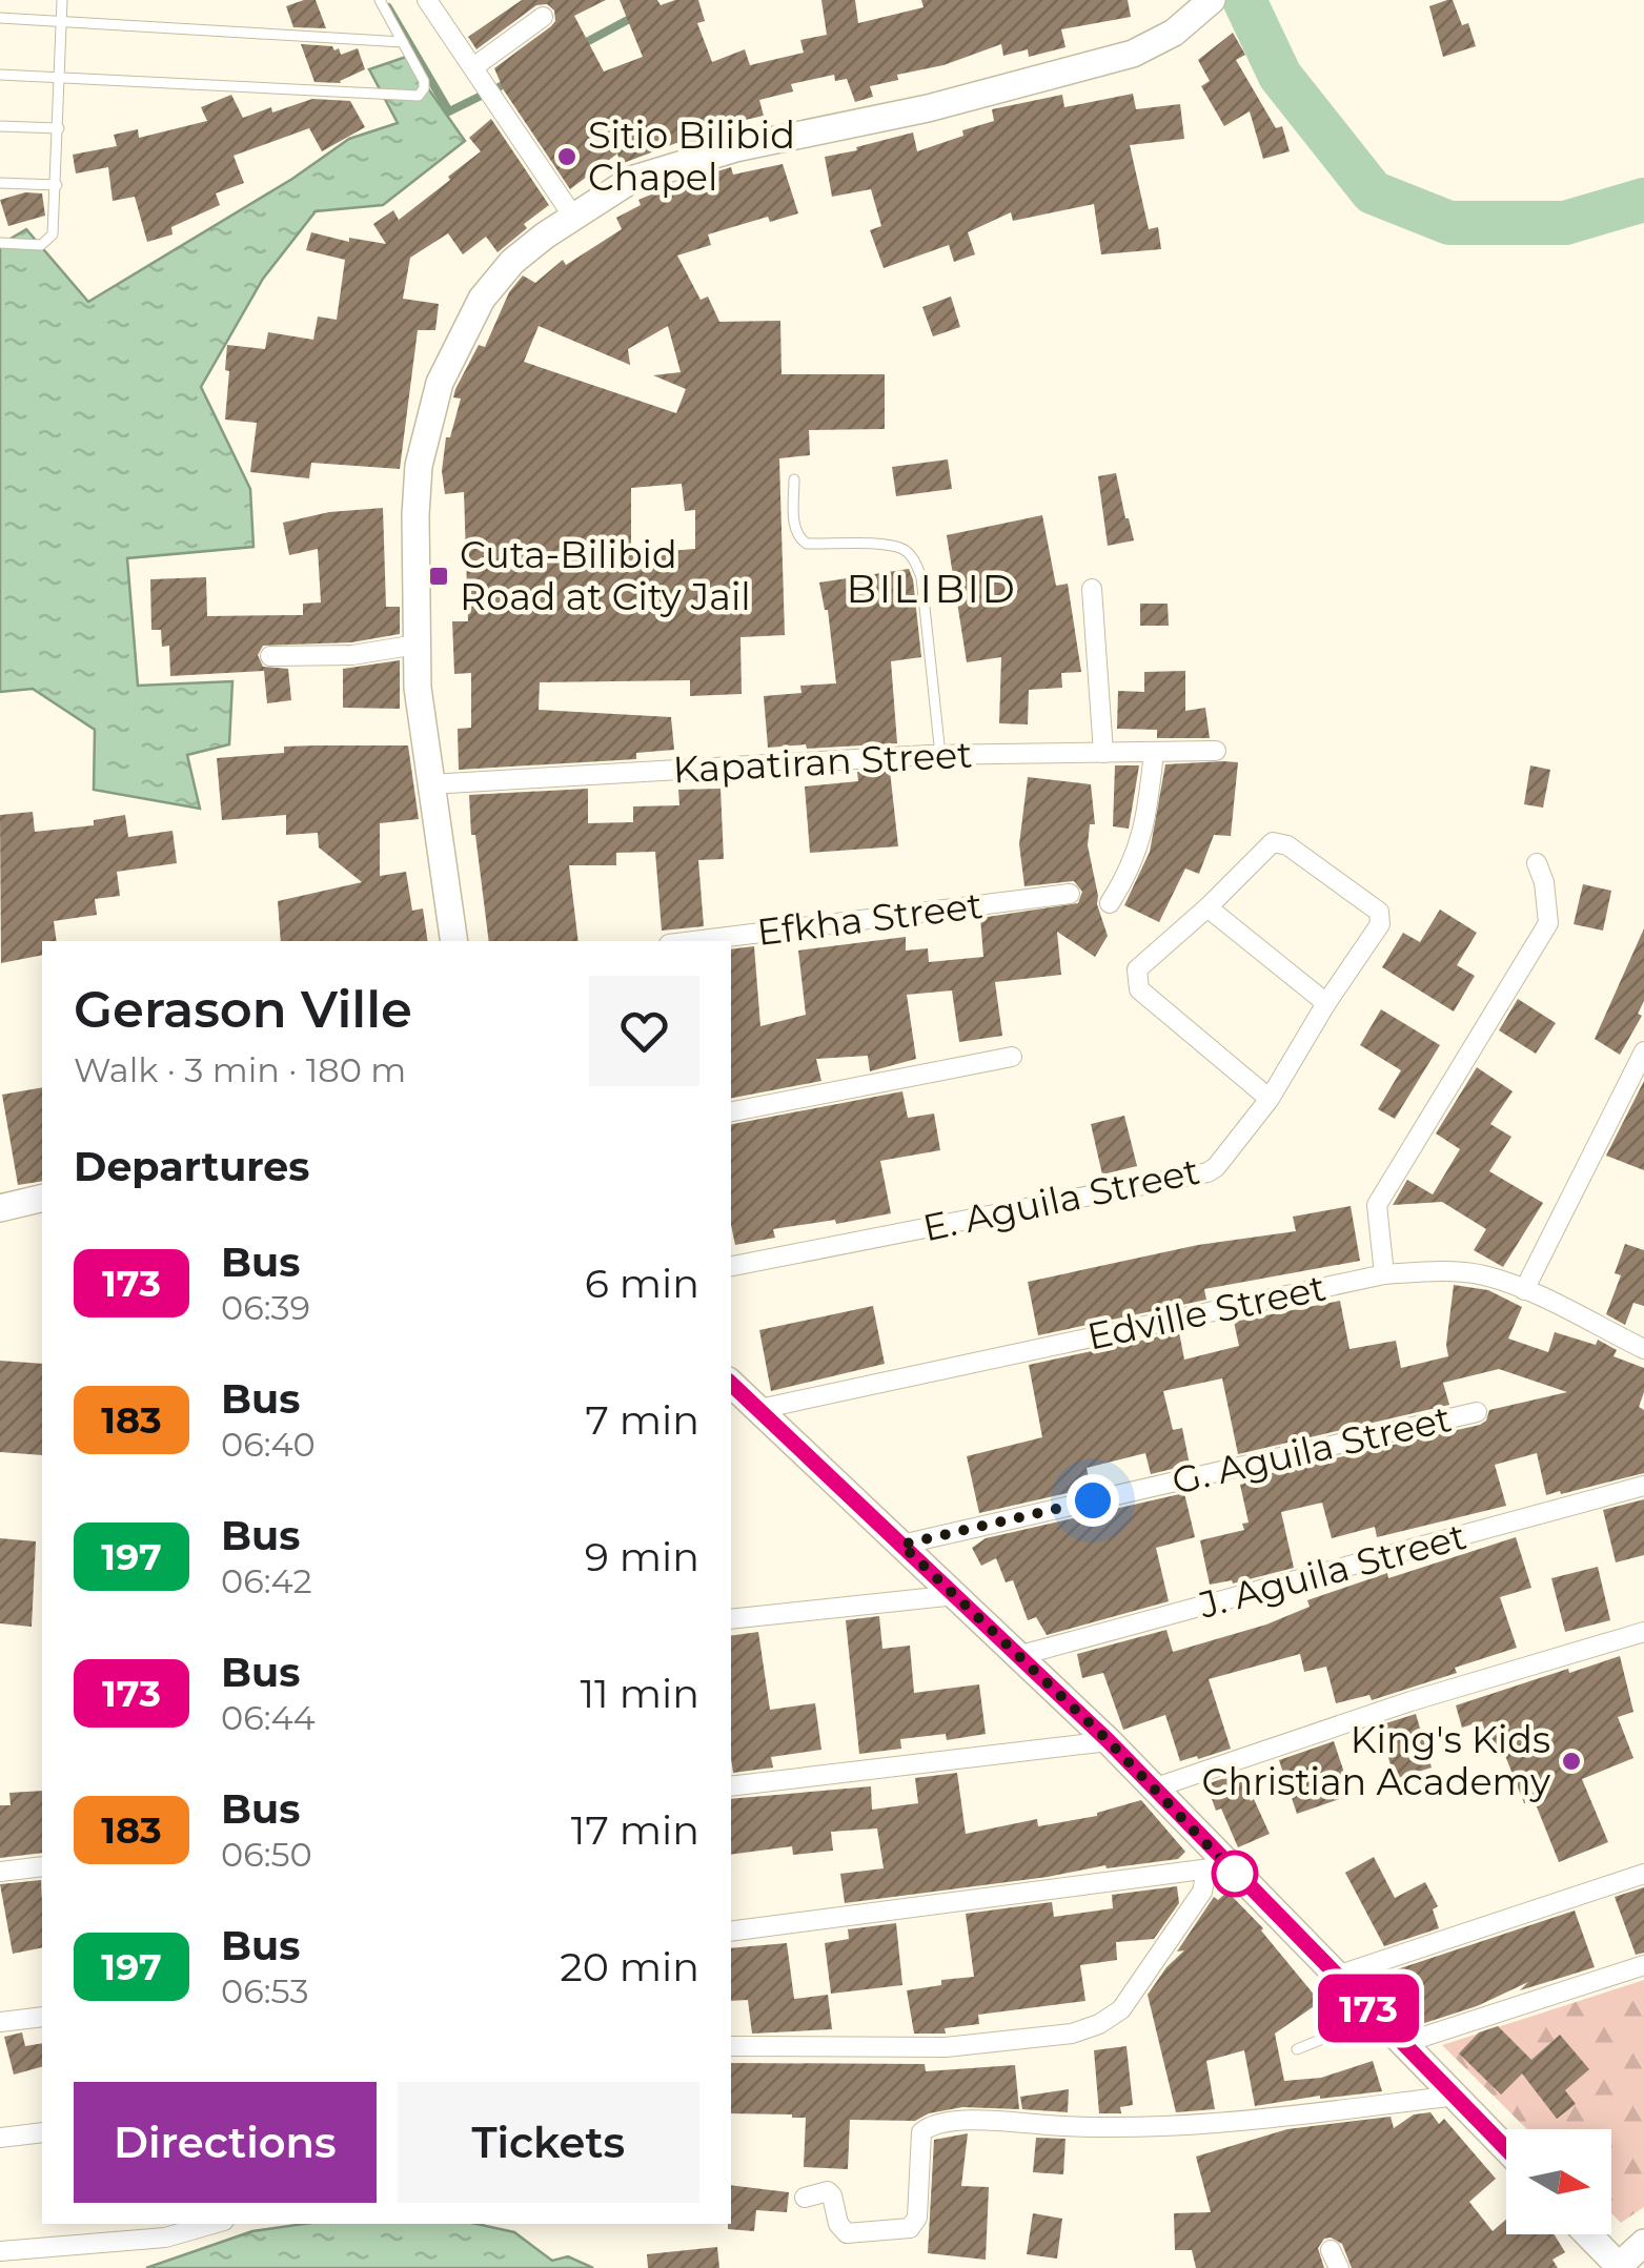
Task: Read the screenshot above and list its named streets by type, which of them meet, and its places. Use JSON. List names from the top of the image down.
{
  "streets": {
    "street": [
      "Kapatiran Street",
      "Efkha Street",
      "E. Aguila Street",
      "Edville Street",
      "G. Aguila Street",
      "J. Aguila Street"
    ]
  },
  "districts": ["BILIBID"],
  "places": {
    "other": ["Sitio Bilibid Chapel", "King's Kids Christian Academy"],
    "transit": ["Cuta-Bilibid Road at City Jail"]
  },
  "lines": ["bus line 173"],
  "north": "right",
  "page": {
    "on_map": "173",
    "heading": [
      ["Gerason Ville", "Walk · 3 min · 180 m"],
      "Departures"
    ],
    "list": [
      {
        "mark": "173",
        "name": "Bus",
        "note": "06:39",
        "value": "6 min"
      },
      {
        "mark": "183",
        "name": "Bus",
        "note": "06:40",
        "value": "7 min"
      },
      {
        "mark": "197",
        "name": "Bus",
        "note": "06:42",
        "value": "9 min"
      },
      {
        "mark": "173",
        "name": "Bus",
        "note": "06:44",
        "value": "11 min"
      },
      {
        "mark": "183",
        "name": "Bus",
        "note": "06:50",
        "value": "17 min"
      },
      {
        "mark": "197",
        "name": "Bus",
        "note": "06:53",
        "value": "20 min"
      }
    ],
    "buttons": ["Directions", "Tickets"]
  }
}
